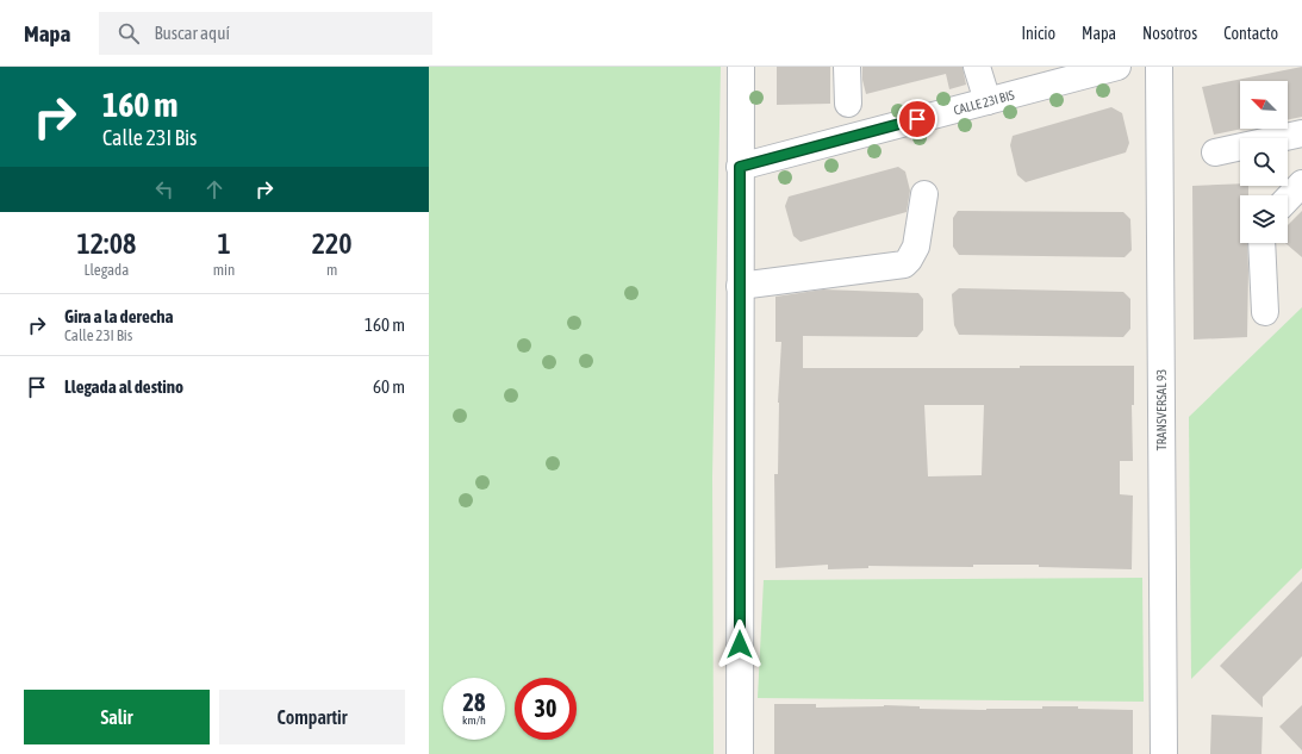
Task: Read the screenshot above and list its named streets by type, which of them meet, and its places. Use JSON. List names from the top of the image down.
{
  "streets": {
    "street": ["CALLE 23I BIS", "TRANSVERSAL 93"]
  },
  "north": "top left",
  "page": {
    "header": "Mapa",
    "search": "Buscar aquí",
    "nav": [
      "Inicio",
      "Mapa",
      "Nosotros",
      "Contacto"
    ],
    "turn": ["160 m", "Calle 23I Bis"],
    "eta": [
      "12:08",
      "Llegada",
      "1",
      "min",
      "220",
      "m"
    ],
    "list": [
      {
        "name": "Gira a la derecha",
        "note": "Calle 23I Bis",
        "value": "160 m"
      },
      {
        "name": "Llegada al destino",
        "value": "60 m"
      }
    ],
    "speed": "28 km/h",
    "limit": "30",
    "buttons": ["Salir", "Compartir"]
  }
}
